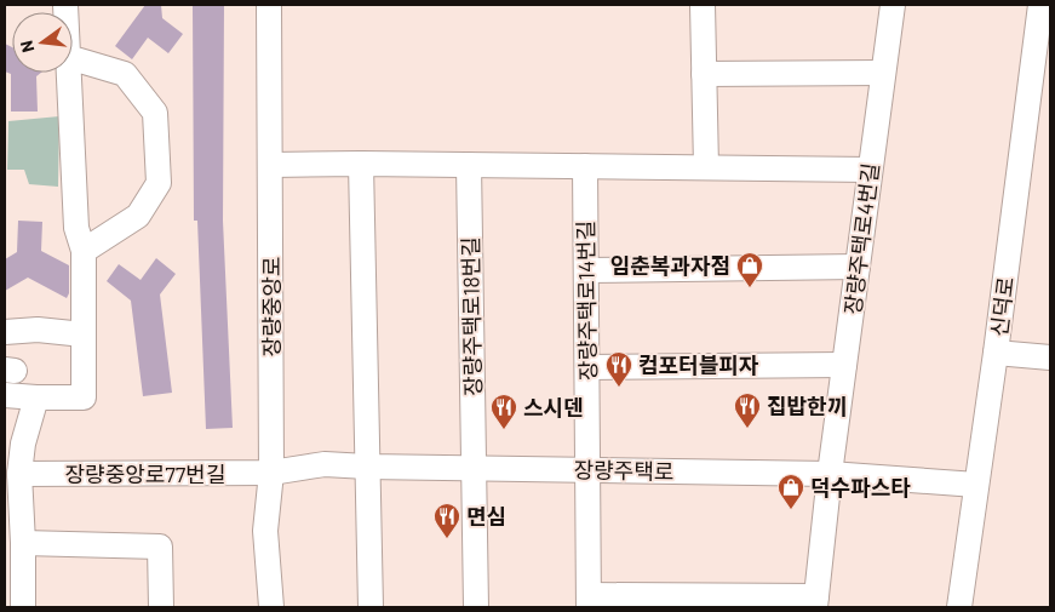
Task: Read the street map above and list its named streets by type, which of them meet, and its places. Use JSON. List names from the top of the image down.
{
  "streets": {
    "street": [
      "장량주택로4번길",
      "장량주택로14번길",
      "장량중앙로",
      "신덕로",
      "장량주택로18번길",
      "장량주택로",
      "장량중앙로77번길"
    ]
  },
  "crossings": [
    ["장량주택로4번길", "장량주택로"],
    ["장량주택로14번길", "장량주택로"],
    ["장량중앙로", "장량주택로"],
    ["장량중앙로", "장량중앙로77번길"],
    ["신덕로", "장량주택로"],
    ["장량주택로18번길", "장량주택로"],
    ["장량주택로", "장량중앙로77번길"]
  ],
  "places": {
    "shop": ["임춘복과자점", "덕수파스타"],
    "restaurant": [
      "컴포터블피자",
      "집밥한끼",
      "스시덴",
      "면심"
    ]
  },
  "north": "left"
}
